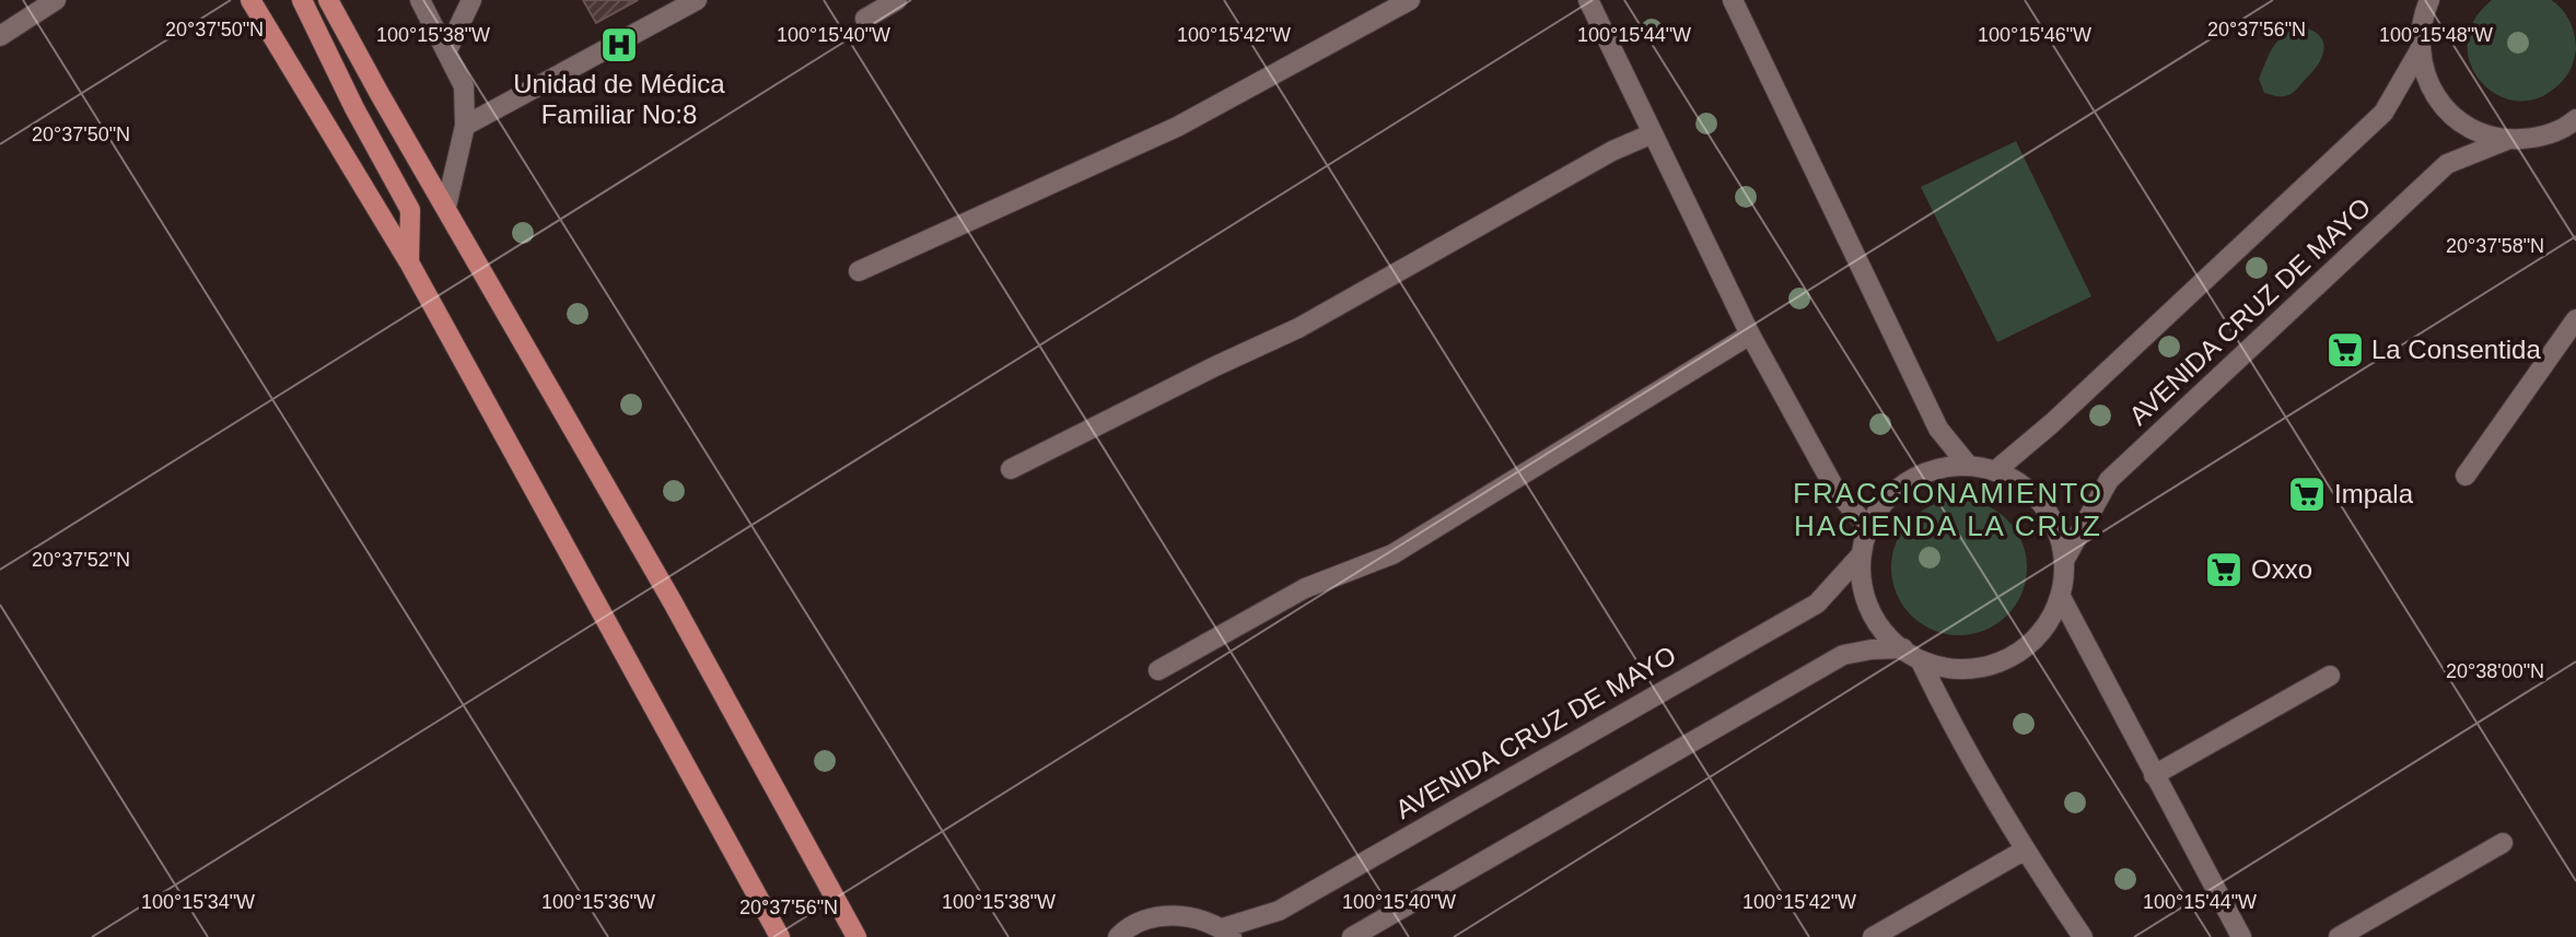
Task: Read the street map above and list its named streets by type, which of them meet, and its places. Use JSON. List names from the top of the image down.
{
  "streets": {
    "street": ["AVENIDA CRUZ DE MAYO"]
  },
  "districts": ["FRACCIONAMIENTO HACIENDA LA CRUZ"],
  "places": {
    "hospital": ["Unidad de Médica Familiar No:8"],
    "supermarket": ["La Consentida", "Impala", "Oxxo"]
  },
  "coordinates": [
    "20°37'50\"N",
    "20°37'56\"N",
    "100°15'38\"W",
    "100°15'40\"W",
    "100°15'42\"W",
    "100°15'44\"W",
    "100°15'46\"W",
    "100°15'48\"W",
    "20°37'58\"N",
    "20°37'52\"N",
    "20°38'00\"N",
    "100°15'34\"W",
    "100°15'36\"W"
  ]
}
